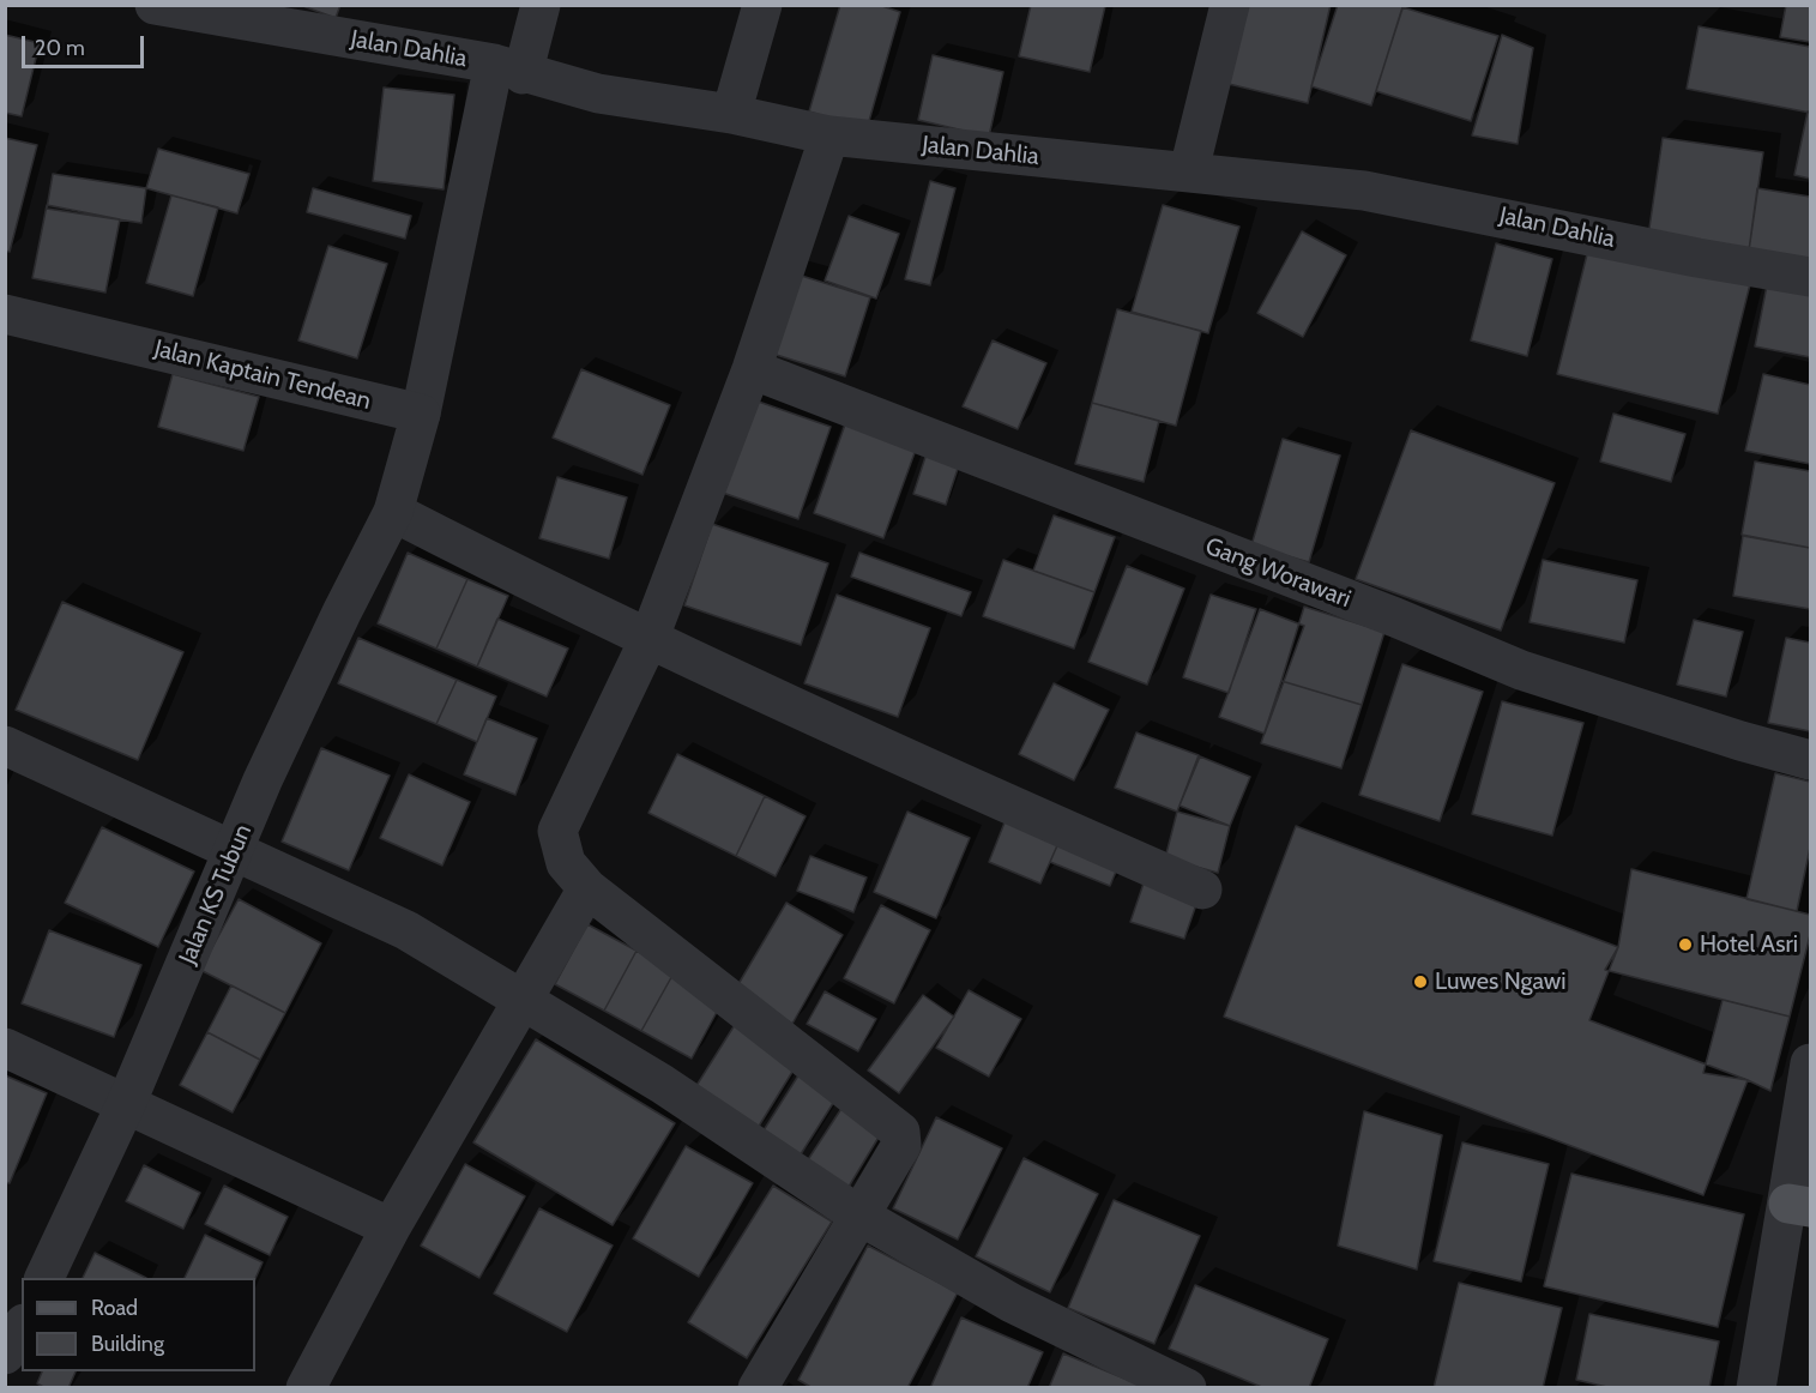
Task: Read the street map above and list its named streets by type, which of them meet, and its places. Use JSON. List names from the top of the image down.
{
  "streets": {
    "street": [
      "Jalan Dahlia",
      "Jalan Kaptain Tendean",
      "Gang Worawari",
      "Jalan KS Tubun"
    ]
  },
  "places": ["Hotel Asri", "Luwes Ngawi"],
  "legend": ["Road", "Building"],
  "scale_bar": "20 m"
}
